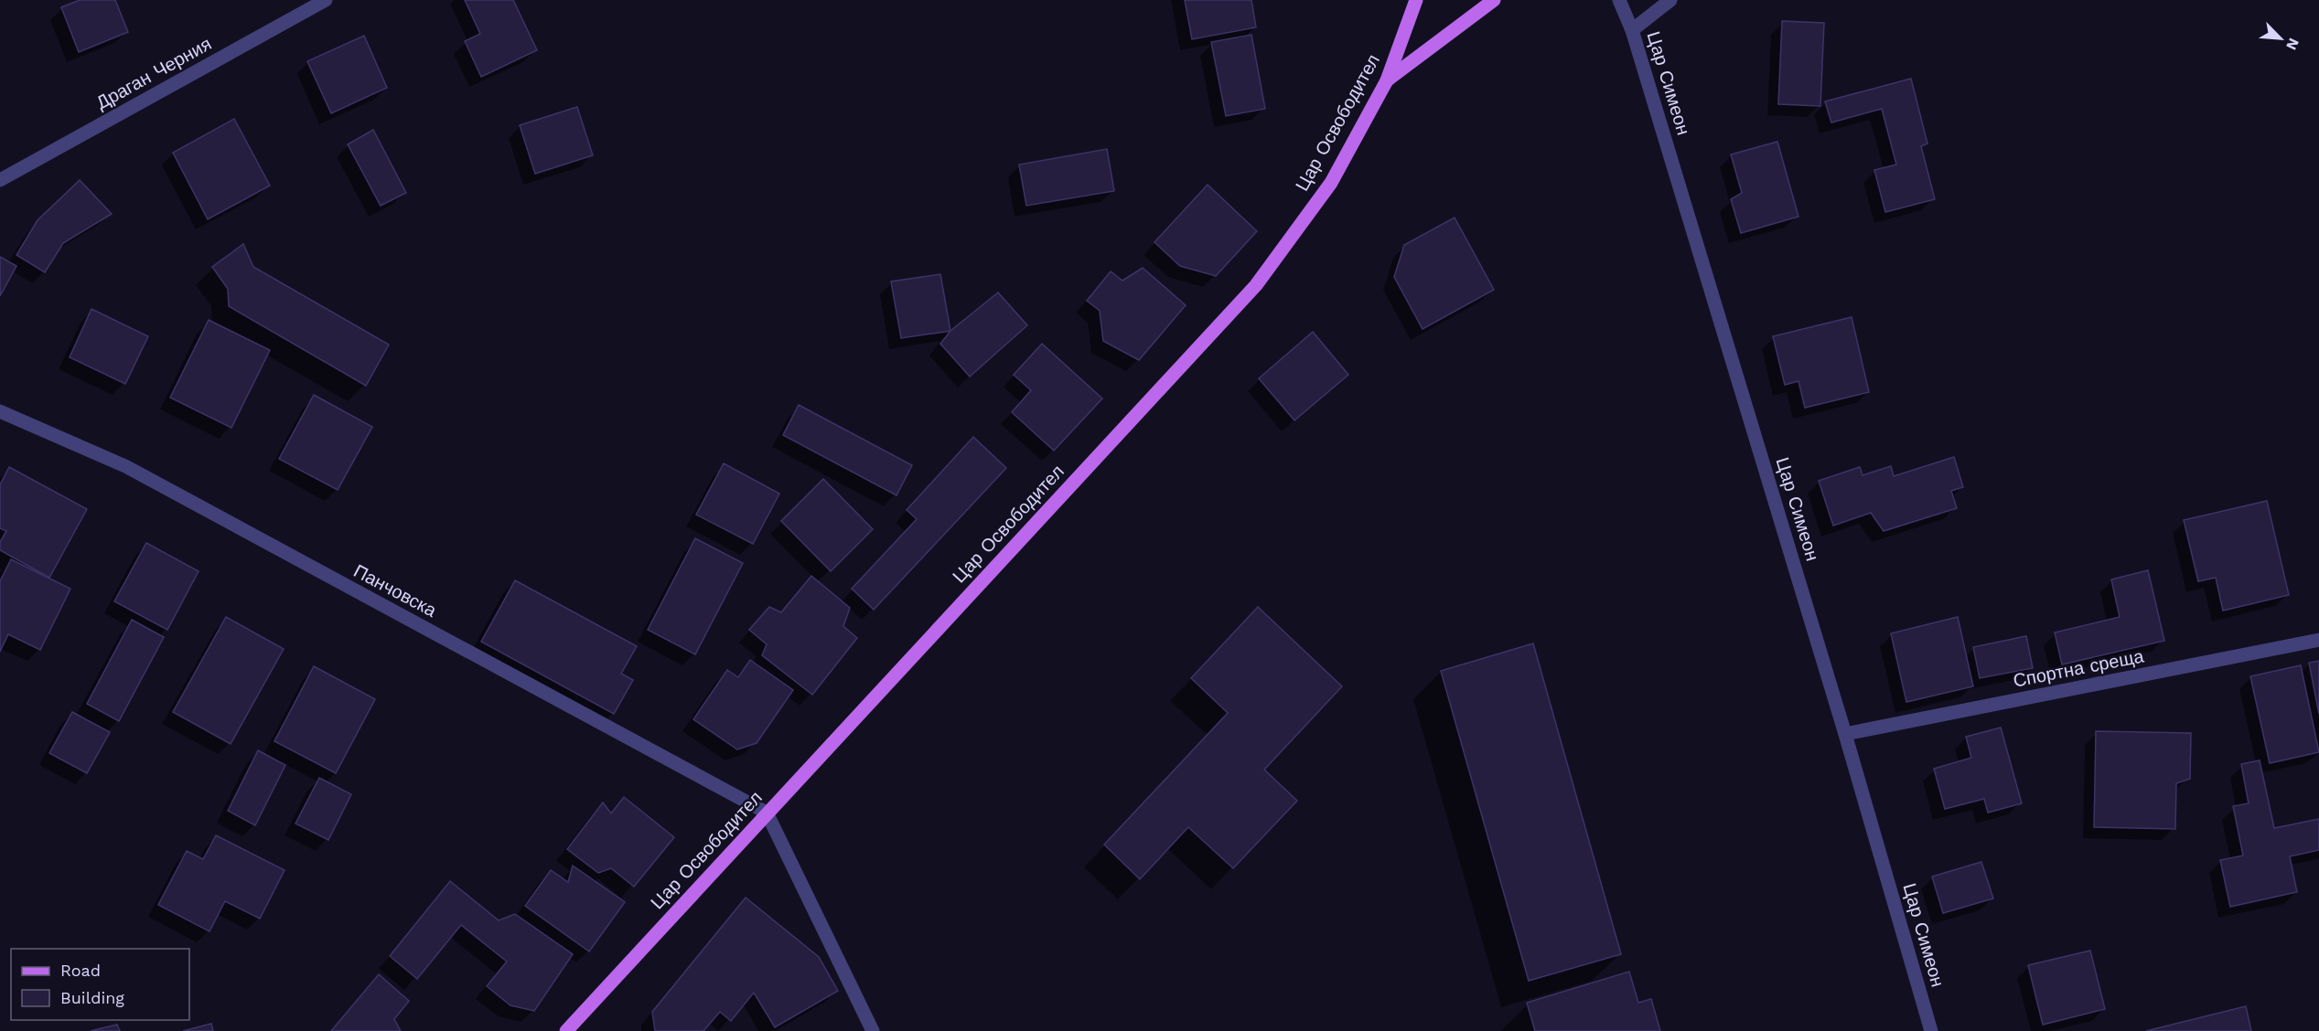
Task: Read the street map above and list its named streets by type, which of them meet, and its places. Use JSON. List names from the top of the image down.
{
  "streets": {
    "main road": ["Цар Освободител"],
    "street": [
      "Драган Черния",
      "Цар Симеон",
      "Панчовска",
      "Спортна среща"
    ]
  },
  "crossings": [
    ["Цар Симеон", "Спортна среща"],
    ["Цар Освободител", "Панчовска"]
  ],
  "legend": ["Road", "Building"],
  "north": "bottom right"
}
